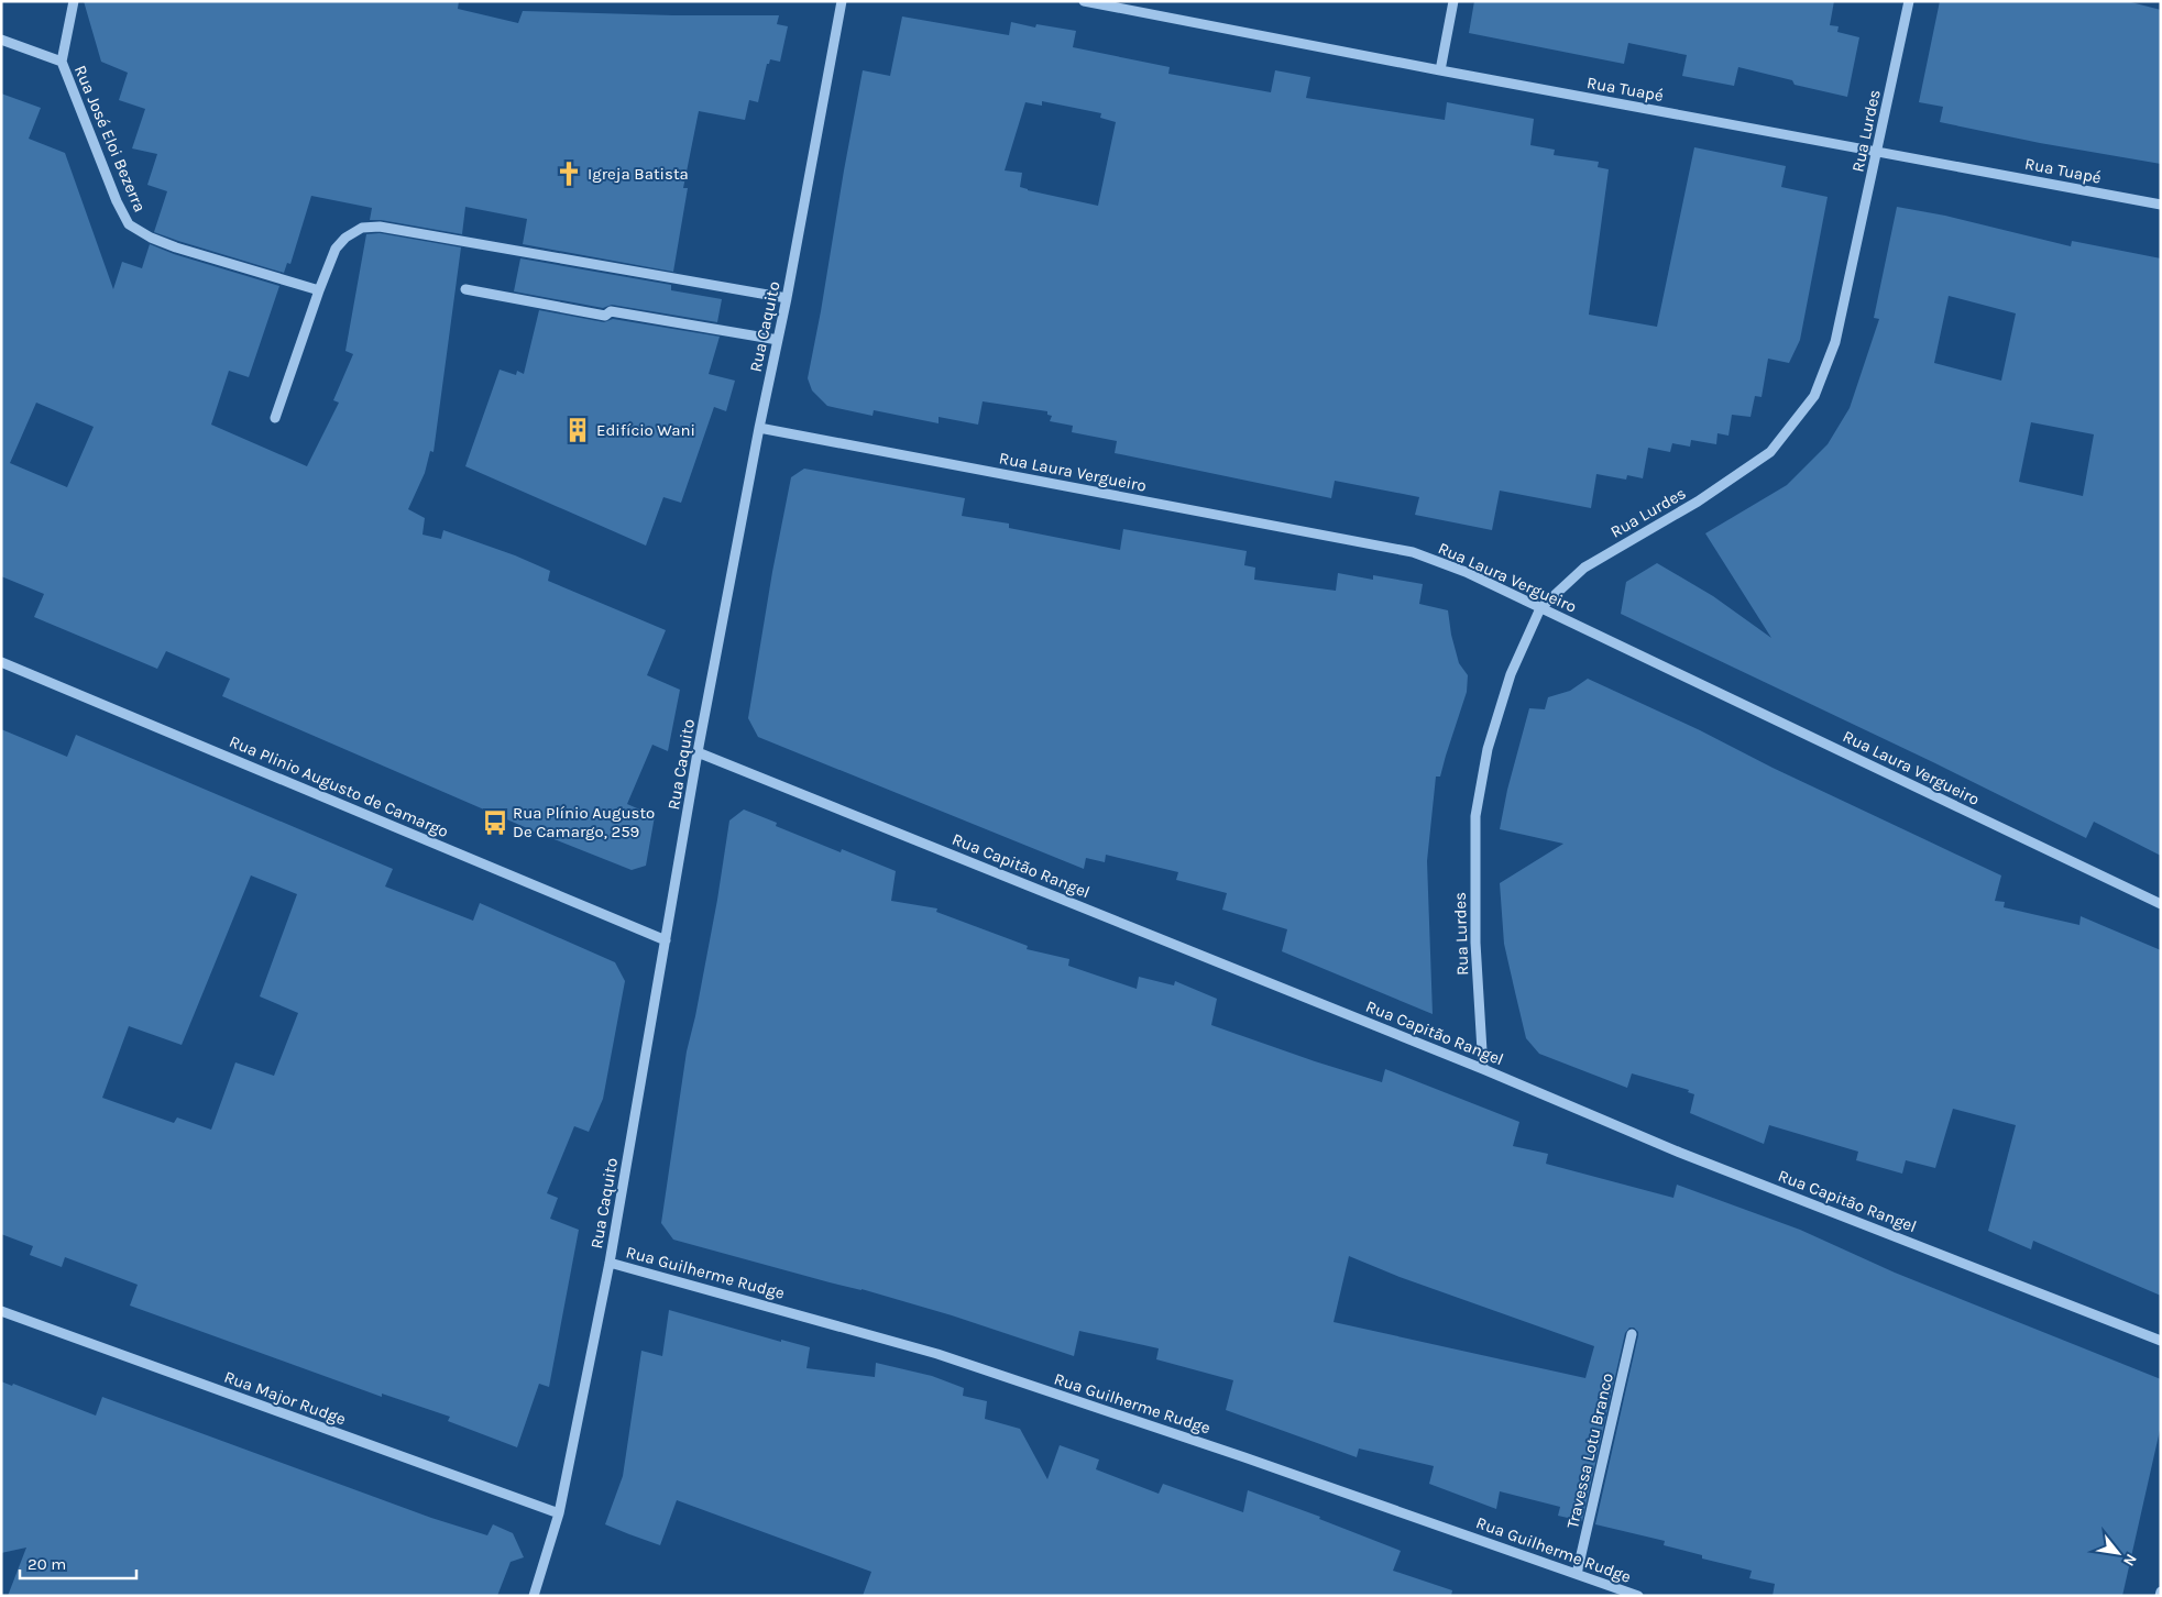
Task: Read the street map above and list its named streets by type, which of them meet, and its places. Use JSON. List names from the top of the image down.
{
  "streets": {
    "street": [
      "Rua Tuapé",
      "Rua Lurdes",
      "Rua José Eloi Bezerra",
      "Rua Caquito",
      "Rua Laura Vergueiro",
      "Rua Plinio Augusto de Camargo",
      "Rua Capitão Rangel",
      "Rua Guilherme Rudge",
      "Rua Major Rudge",
      "Travessa Lotu Branco"
    ]
  },
  "crossings": [
    ["Rua Tuapé", "Rua Lurdes"],
    ["Rua Lurdes", "Rua Laura Vergueiro"],
    ["Rua Lurdes", "Rua Capitão Rangel"],
    ["Rua Caquito", "Rua Laura Vergueiro"],
    ["Rua Caquito", "Rua Plinio Augusto de Camargo"],
    ["Rua Caquito", "Rua Capitão Rangel"],
    ["Rua Caquito", "Rua Guilherme Rudge"],
    ["Rua Caquito", "Rua Major Rudge"],
    ["Rua Guilherme Rudge", "Travessa Lotu Branco"]
  ],
  "places": {
    "church": ["Igreja Batista"],
    "building": ["Edifício Wani"],
    "bus stop": ["Rua Plínio Augusto De Camargo, 259"]
  },
  "scale_bar": "20 m",
  "north": "bottom right"
}
